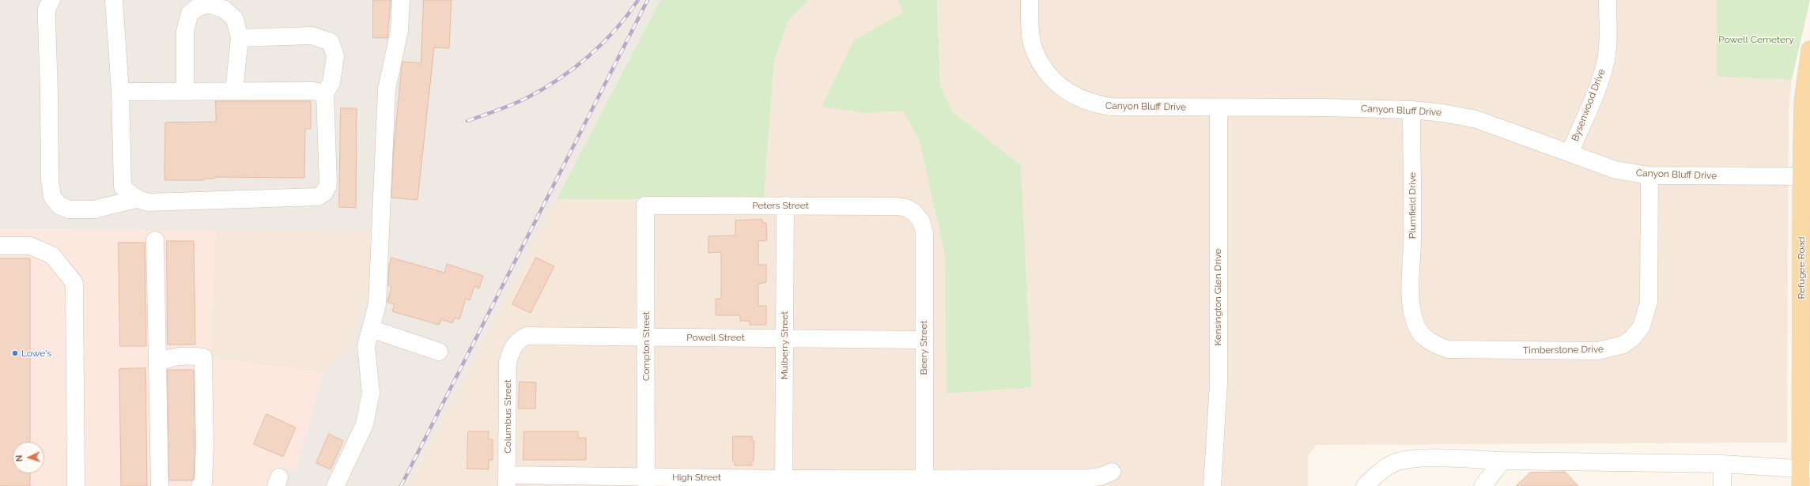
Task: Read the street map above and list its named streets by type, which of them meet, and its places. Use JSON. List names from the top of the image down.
{
  "streets": {
    "main road": ["Refugee Road"],
    "street": [
      "Bysenwood Drive",
      "Canyon Bluff Drive",
      "Peters Street",
      "Plumfield Drive",
      "Kensington Glen Drive",
      "Powell Street",
      "Mulberry Street",
      "Compton Street",
      "Beery Street",
      "Timberstone Drive",
      "Columbus Street",
      "High Street"
    ]
  },
  "crossings": [
    ["Bysenwood Drive", "Canyon Bluff Drive"],
    ["Canyon Bluff Drive", "Plumfield Drive"],
    ["Canyon Bluff Drive", "Refugee Road"],
    ["Canyon Bluff Drive", "Kensington Glen Drive"],
    ["Canyon Bluff Drive", "Timberstone Drive"],
    ["Peters Street", "Mulberry Street"],
    ["Peters Street", "Compton Street"],
    ["Peters Street", "Beery Street"],
    ["Plumfield Drive", "Timberstone Drive"],
    ["Powell Street", "Mulberry Street"],
    ["Powell Street", "Compton Street"],
    ["Powell Street", "Beery Street"],
    ["Powell Street", "Columbus Street"],
    ["Mulberry Street", "High Street"],
    ["Compton Street", "High Street"],
    ["Beery Street", "High Street"],
    ["Columbus Street", "High Street"]
  ],
  "parks": ["Powell Cemetery"],
  "places": ["Lowe's"],
  "north": "left"
}
